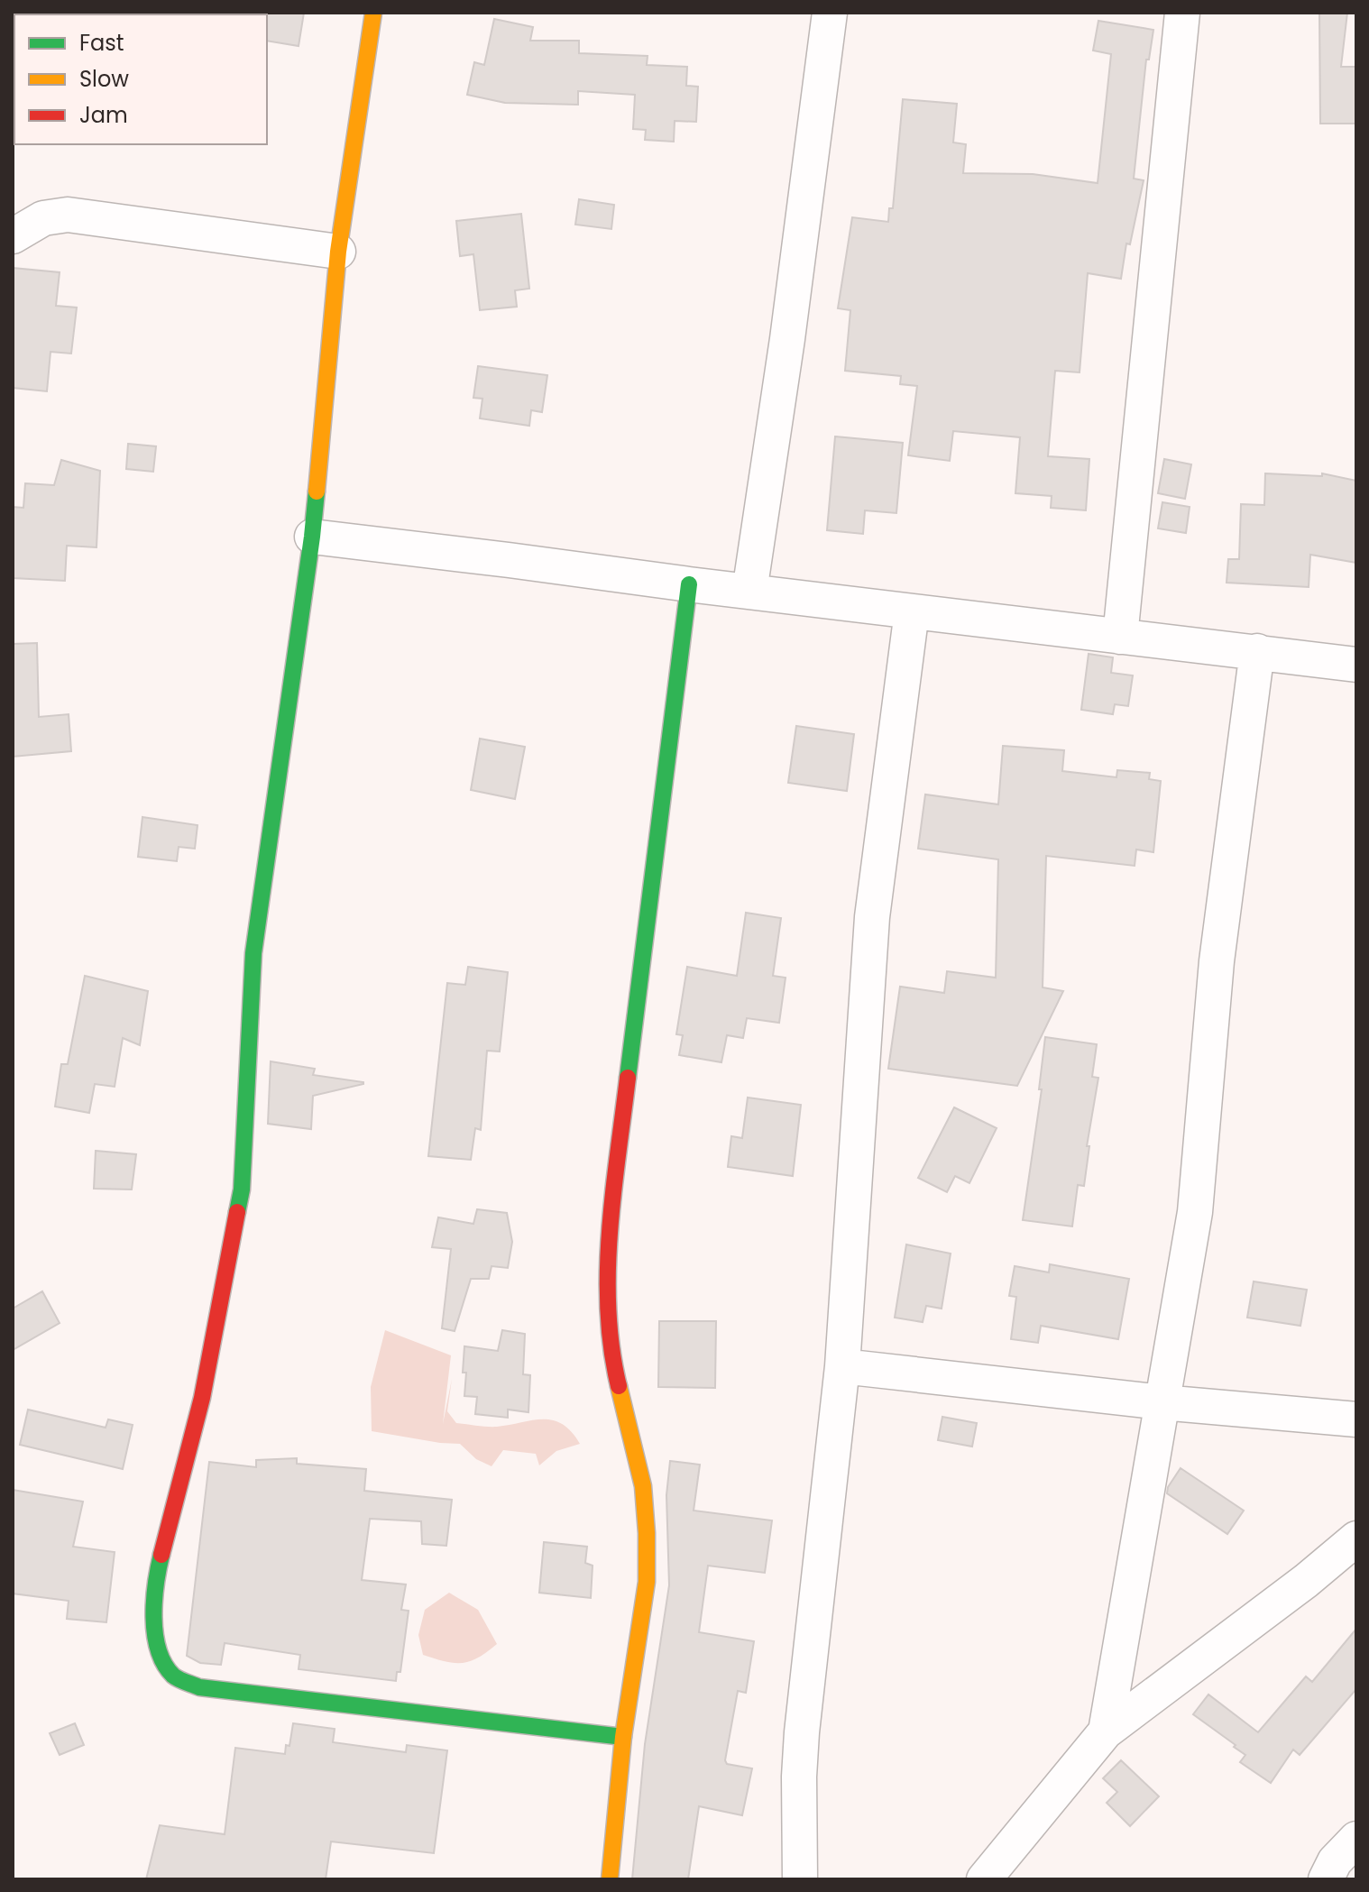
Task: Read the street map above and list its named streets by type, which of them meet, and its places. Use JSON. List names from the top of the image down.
{
  "legend": ["Fast", "Slow", "Jam"]
}
